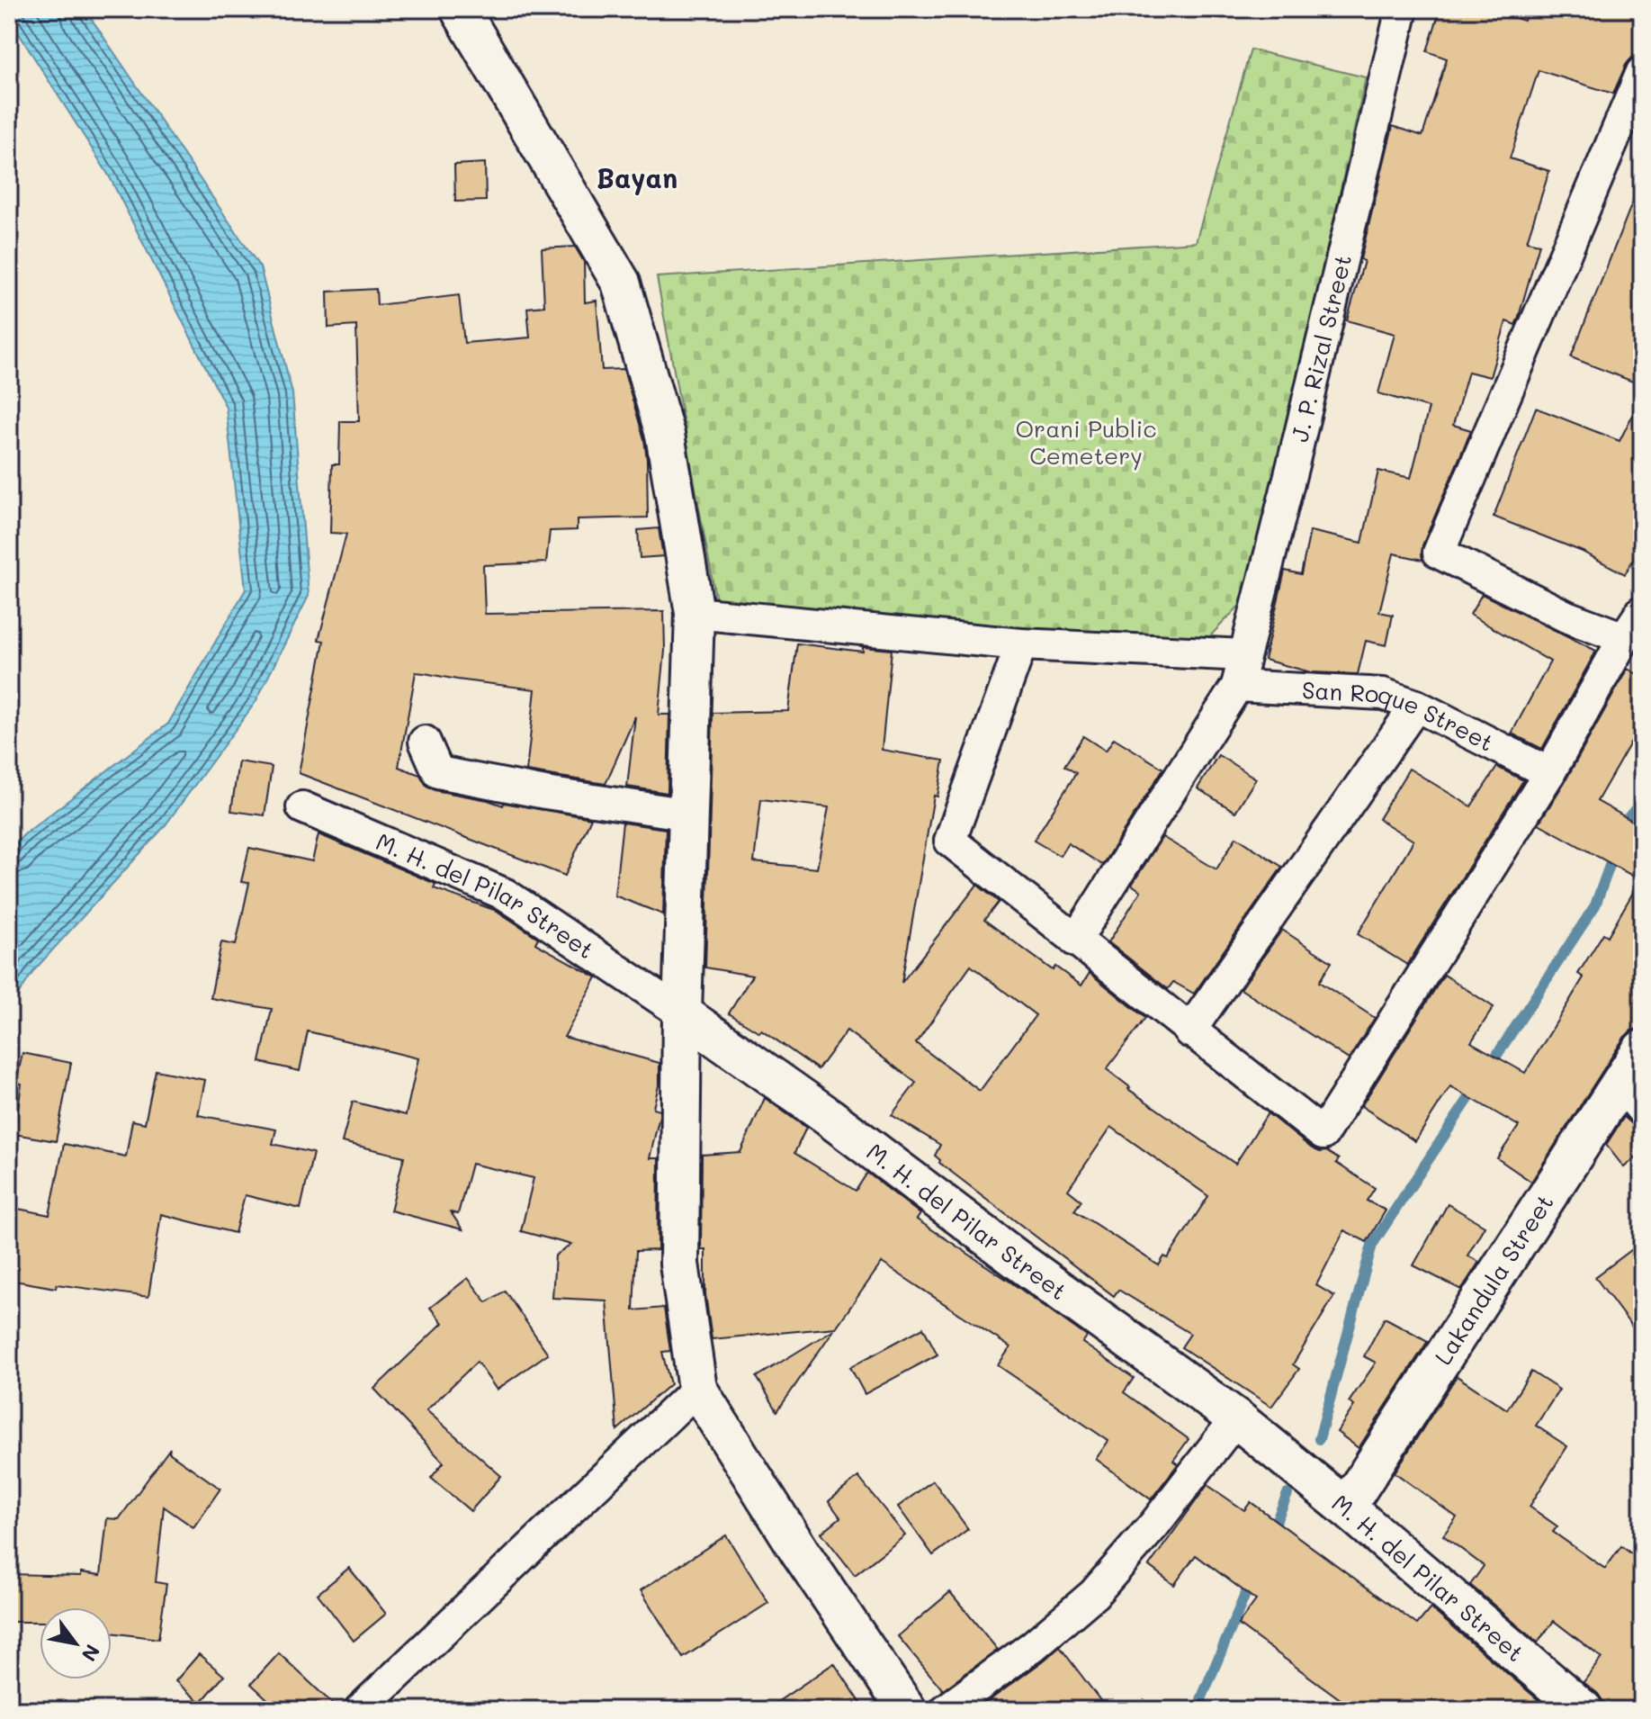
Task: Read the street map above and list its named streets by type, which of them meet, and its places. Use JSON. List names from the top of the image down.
{
  "streets": {
    "street": [
      "J. P. Rizal Street",
      "San Roque Street",
      "M. H. del Pilar Street",
      "Lakandula Street"
    ]
  },
  "crossings": [
    ["J. P. Rizal Street", "San Roque Street"],
    ["M. H. del Pilar Street", "Lakandula Street"]
  ],
  "districts": ["Bayan"],
  "parks": ["Orani Public Cemetery"],
  "north": "bottom right"
}
